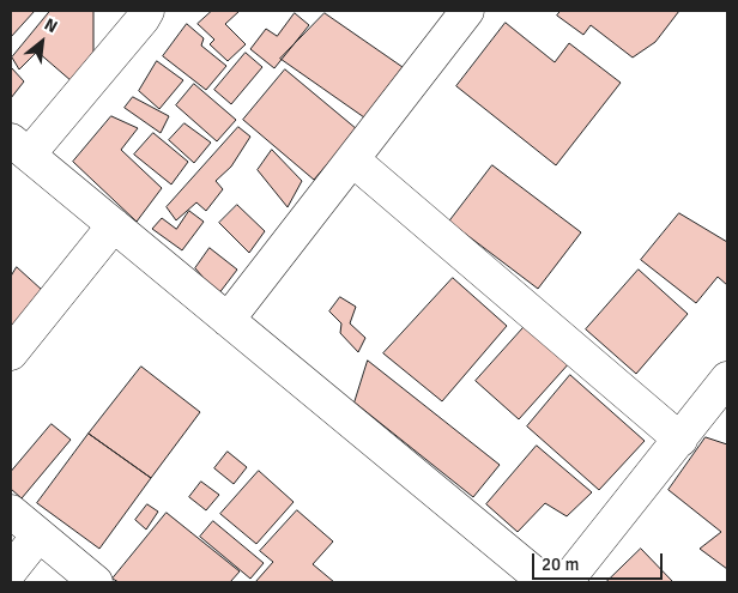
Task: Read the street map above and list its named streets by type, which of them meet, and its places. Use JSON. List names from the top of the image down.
{
  "scale_bar": "20 m",
  "north": "top right"
}
